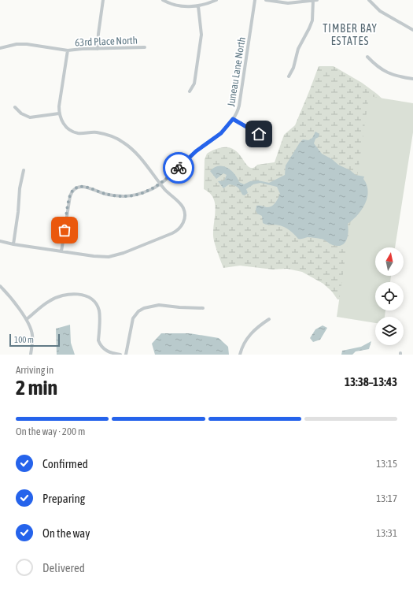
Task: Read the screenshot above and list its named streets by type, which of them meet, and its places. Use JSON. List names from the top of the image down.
{
  "streets": {
    "street": ["63rd Place North", "Juneau Lane North"]
  },
  "districts": ["TIMBER BAY ESTATES"],
  "scale_bar": "100 m",
  "north": "top",
  "page": {
    "scale": "100 m",
    "heading": ["2 min", "Arriving in", "13:38–13:43"],
    "bar": "On the way · 200 m",
    "list": [
      ["Confirmed", "13:15"],
      ["Preparing", "13:17"],
      ["On the way", "13:31"],
      "Delivered"
    ]
  }
}
